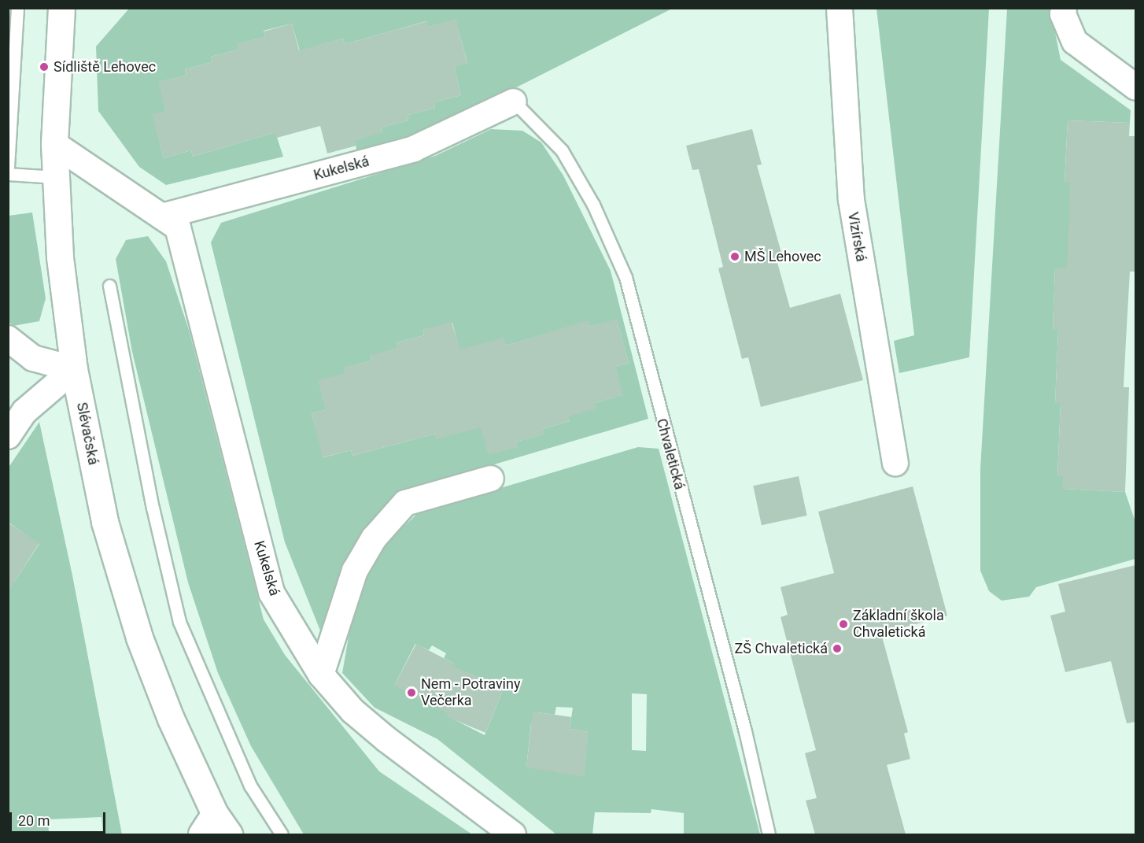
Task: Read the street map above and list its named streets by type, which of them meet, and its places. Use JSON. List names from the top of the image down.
{
  "streets": {
    "street": ["Kukelská", "Vizírská", "Slévačská"],
    "lane": ["Chvaletická"]
  },
  "crossings": [
    ["Kukelská", "Slévačská"],
    ["Kukelská", "Chvaletická"]
  ],
  "places": [
    "Sídliště Lehovec",
    "MŠ Lehovec",
    "Základní škola Chvaletická",
    "ZŠ Chvaletická",
    "Nem - Potraviny Večerka"
  ],
  "scale_bar": "20 m"
}
